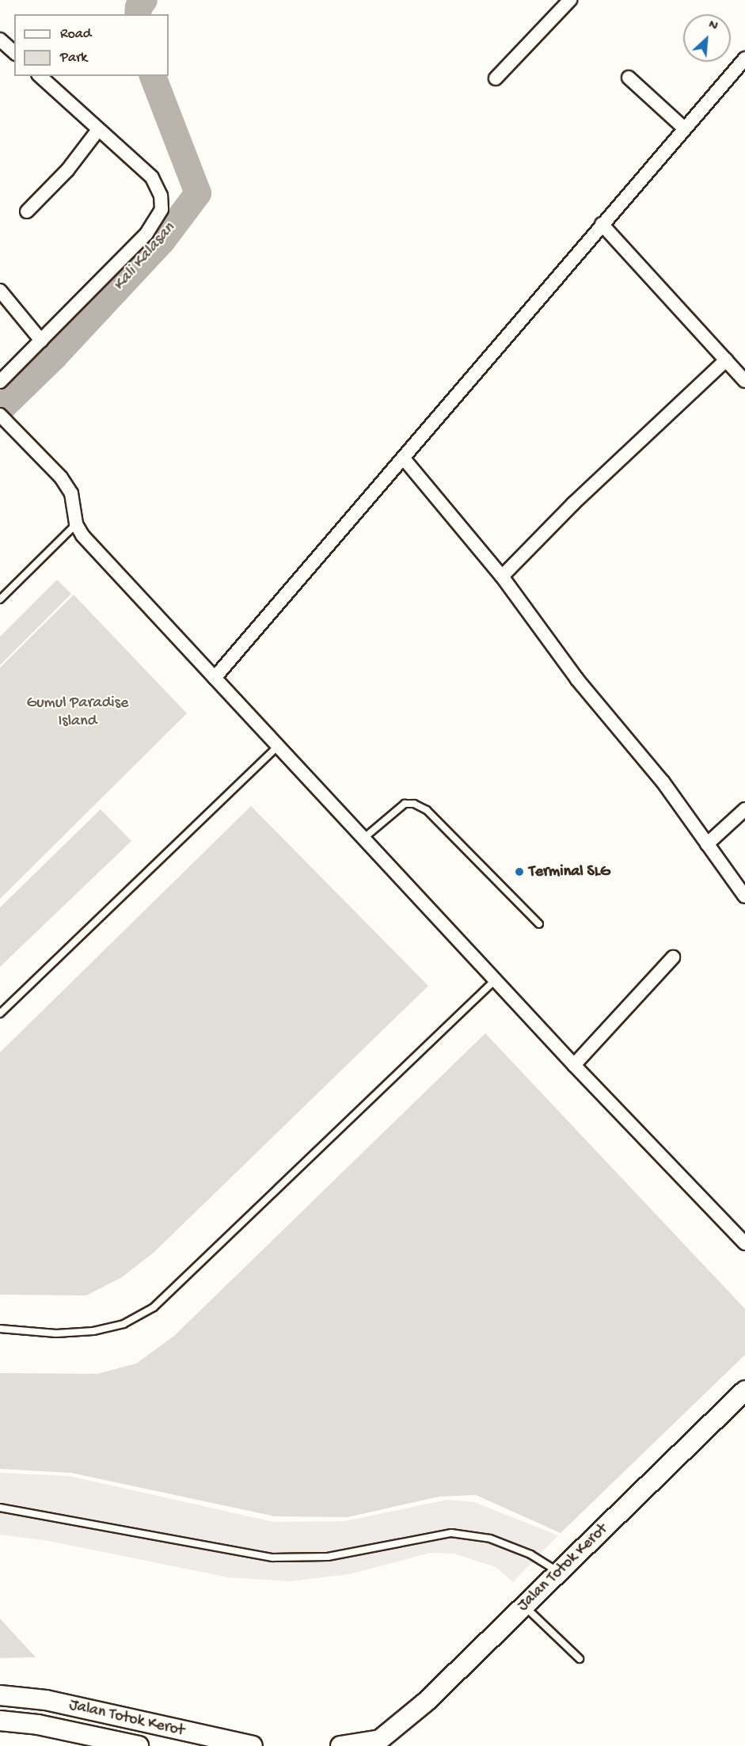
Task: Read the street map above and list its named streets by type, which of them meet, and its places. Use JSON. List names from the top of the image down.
{
  "streets": {
    "main road": ["Jalan Totok Kerot"]
  },
  "water": ["Kali Kalasan"],
  "parks": ["Gumul Paradise Island"],
  "places": ["Terminal SLG"],
  "legend": ["Road", "Park"],
  "north": "top right"
}
